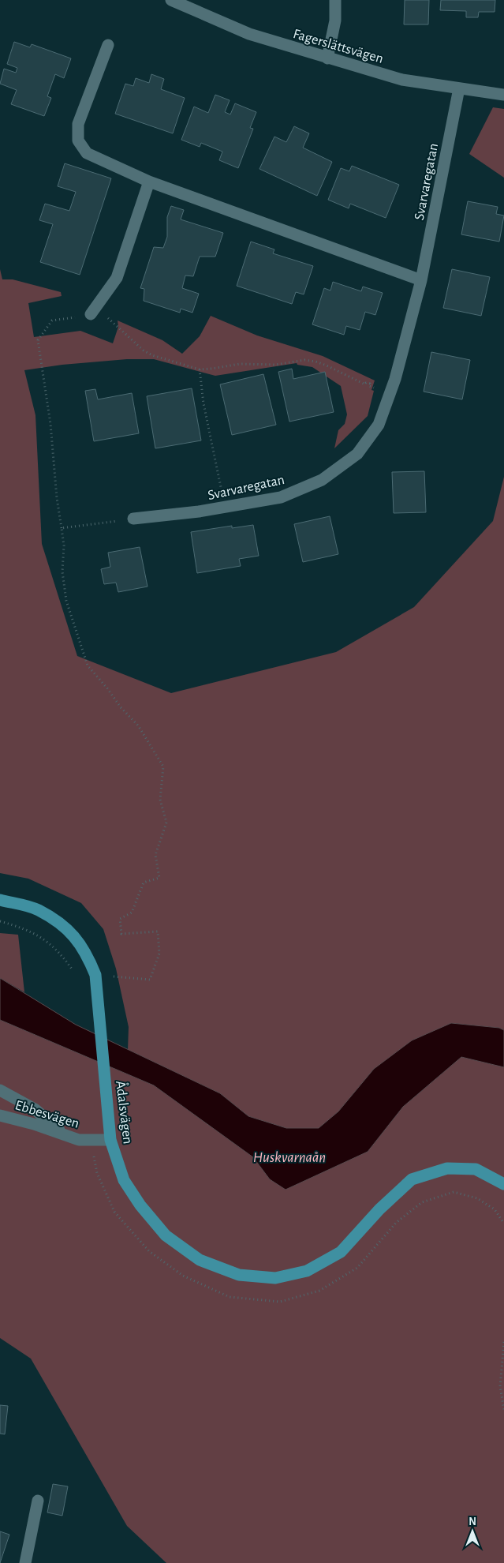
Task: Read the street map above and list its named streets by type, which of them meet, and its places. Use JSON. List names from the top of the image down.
{
  "streets": {
    "main road": ["Ådalsvägen"],
    "street": ["Fagerslättsvägen", "Svarvaregatan", "Ebbesvägen"]
  },
  "crossings": [
    ["Fagerslättsvägen", "Svarvaregatan"],
    ["Ådalsvägen", "Ebbesvägen"]
  ],
  "water": ["Huskvarnaån"],
  "north": "top"
}
